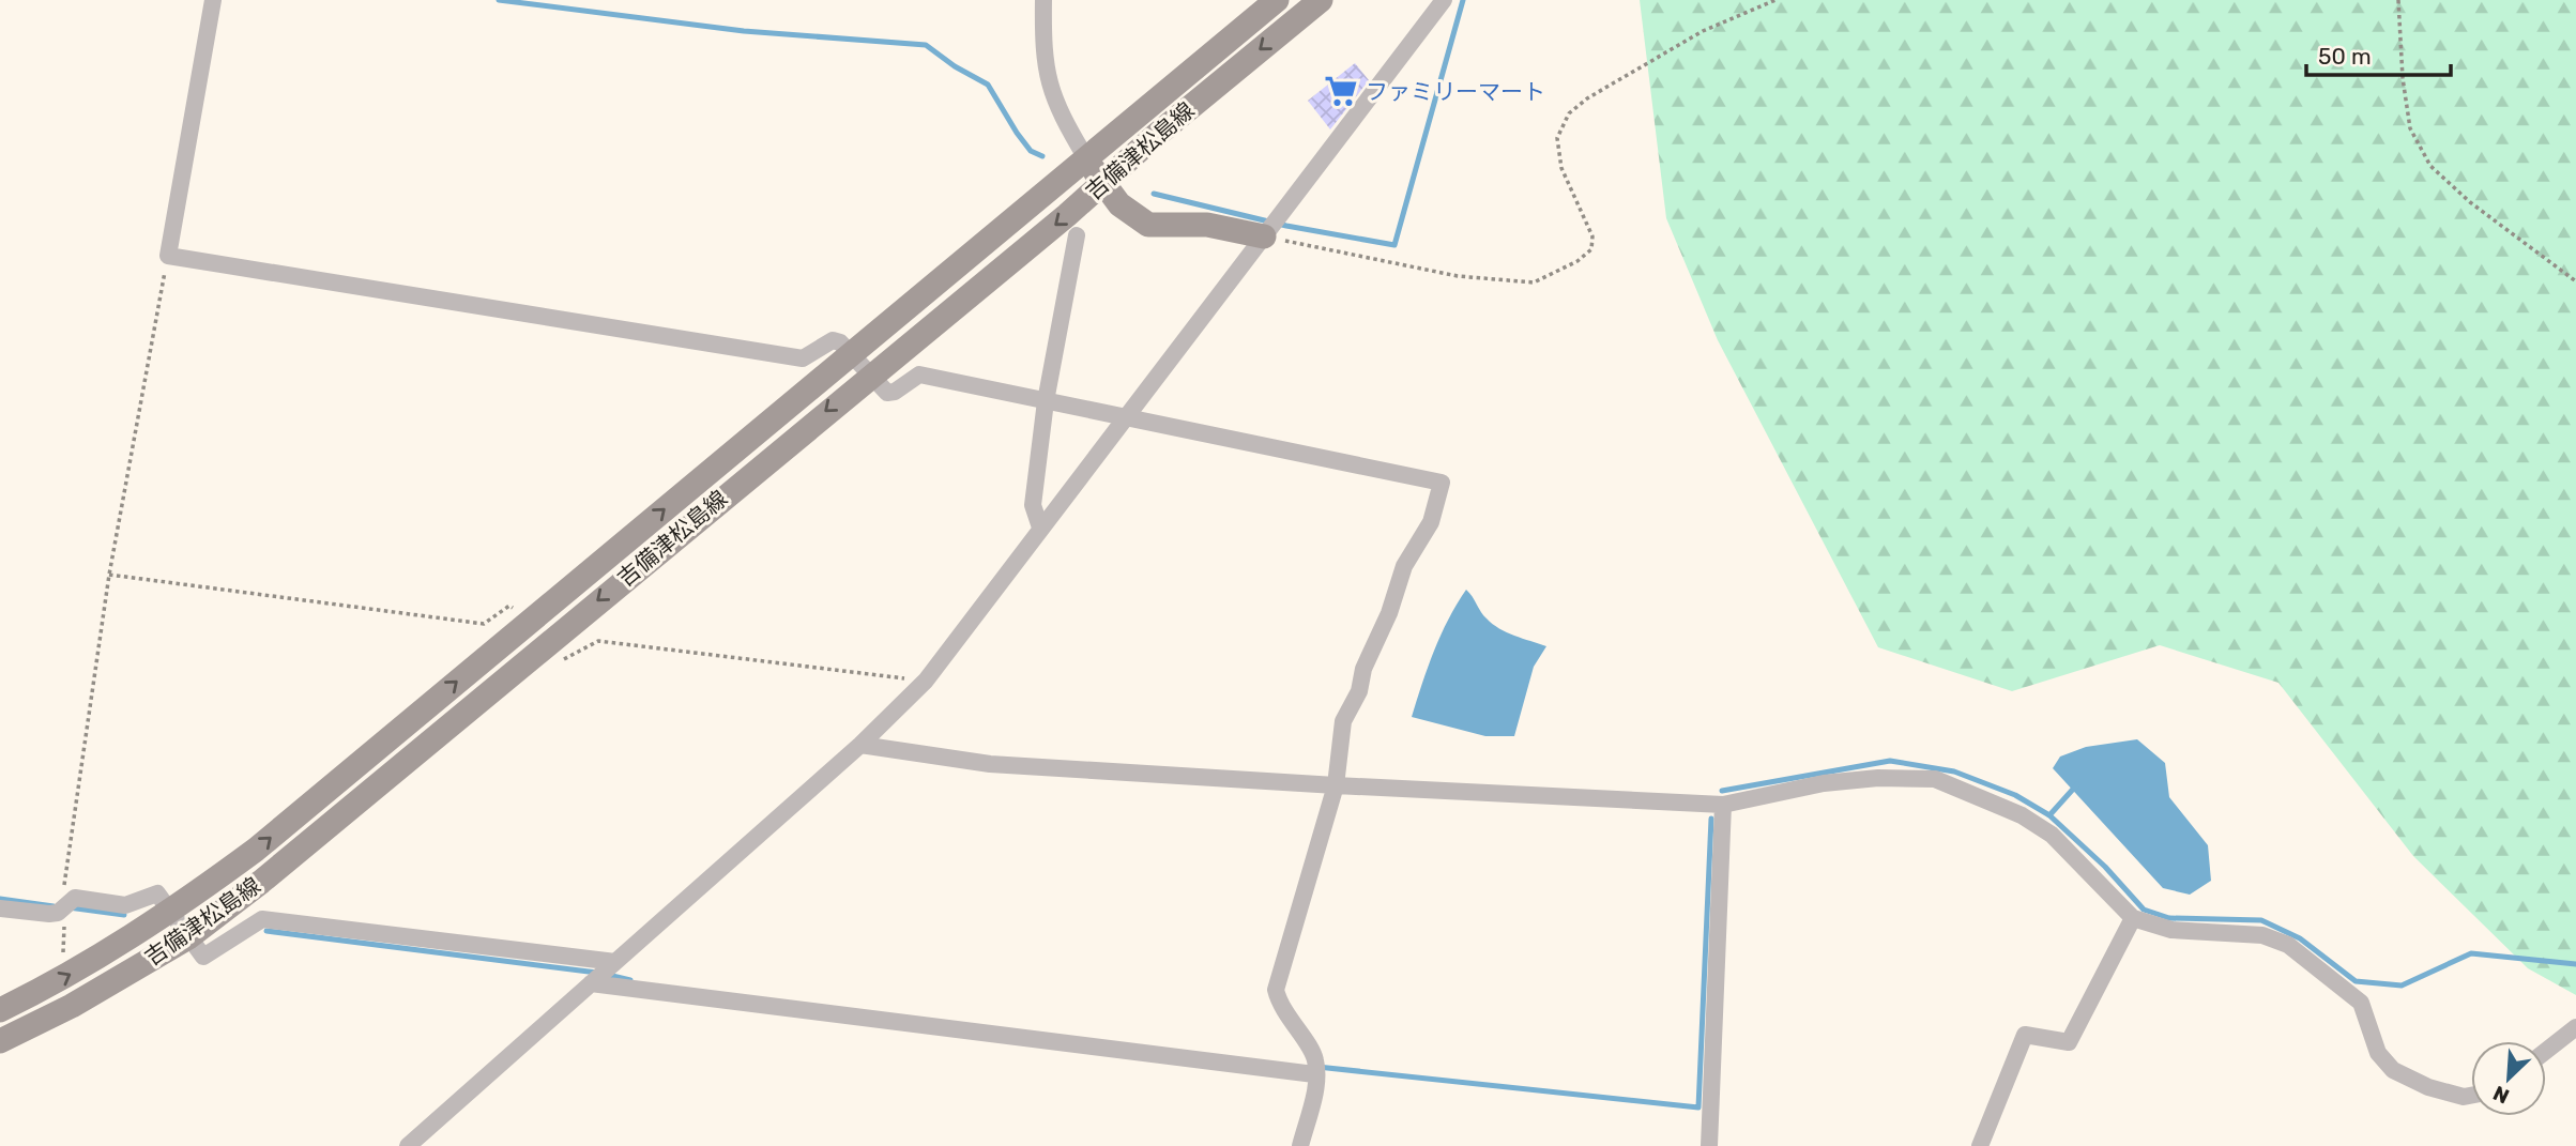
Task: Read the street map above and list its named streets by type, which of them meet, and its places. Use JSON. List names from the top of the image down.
{
  "streets": {
    "main road": ["吉備津松島線"]
  },
  "places": {
    "supermarket": ["ファミリーマート"]
  },
  "scale_bar": "50 m",
  "north": "bottom left"
}
